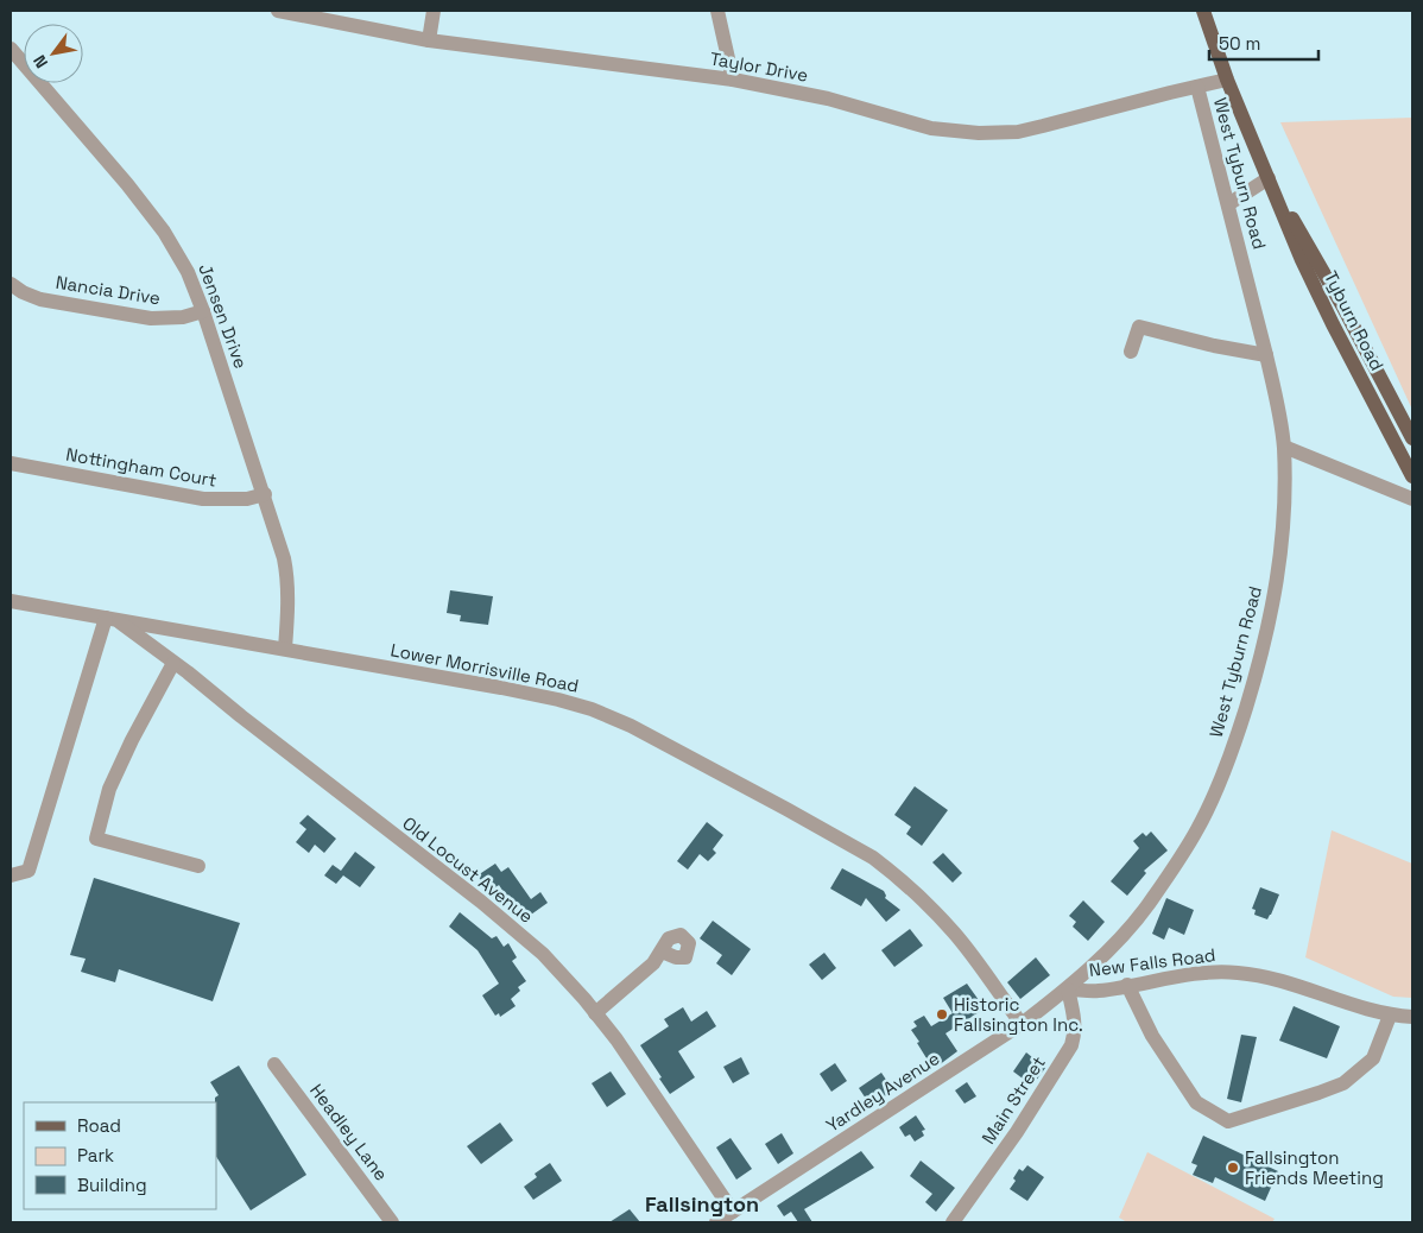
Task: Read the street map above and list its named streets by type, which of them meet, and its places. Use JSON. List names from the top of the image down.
{
  "streets": {
    "main road": ["Tyburn Road"],
    "street": [
      "Taylor Drive",
      "West Tyburn Road",
      "Nancia Drive",
      "Jensen Drive",
      "Nottingham Court",
      "Lower Morrisville Road",
      "Old Locust Avenue",
      "New Falls Road",
      "Yardley Avenue",
      "Main Street",
      "Headley Lane"
    ]
  },
  "crossings": [
    ["Taylor Drive", "West Tyburn Road"],
    ["Taylor Drive", "Tyburn Road"],
    ["West Tyburn Road", "New Falls Road"],
    ["West Tyburn Road", "Yardley Avenue"],
    ["West Tyburn Road", "Main Street"],
    ["Nancia Drive", "Jensen Drive"],
    ["Jensen Drive", "Nottingham Court"],
    ["Jensen Drive", "Lower Morrisville Road"],
    ["Lower Morrisville Road", "Old Locust Avenue"],
    ["Lower Morrisville Road", "Yardley Avenue"],
    ["Old Locust Avenue", "Yardley Avenue"],
    ["New Falls Road", "Yardley Avenue"],
    ["New Falls Road", "Main Street"],
    ["Yardley Avenue", "Main Street"]
  ],
  "districts": ["Fallsington"],
  "places": ["Historic Fallsington Inc.", "Fallsington Friends Meeting"],
  "legend": ["Road", "Park", "Building"],
  "scale_bar": "50 m",
  "north": "bottom left"
}
